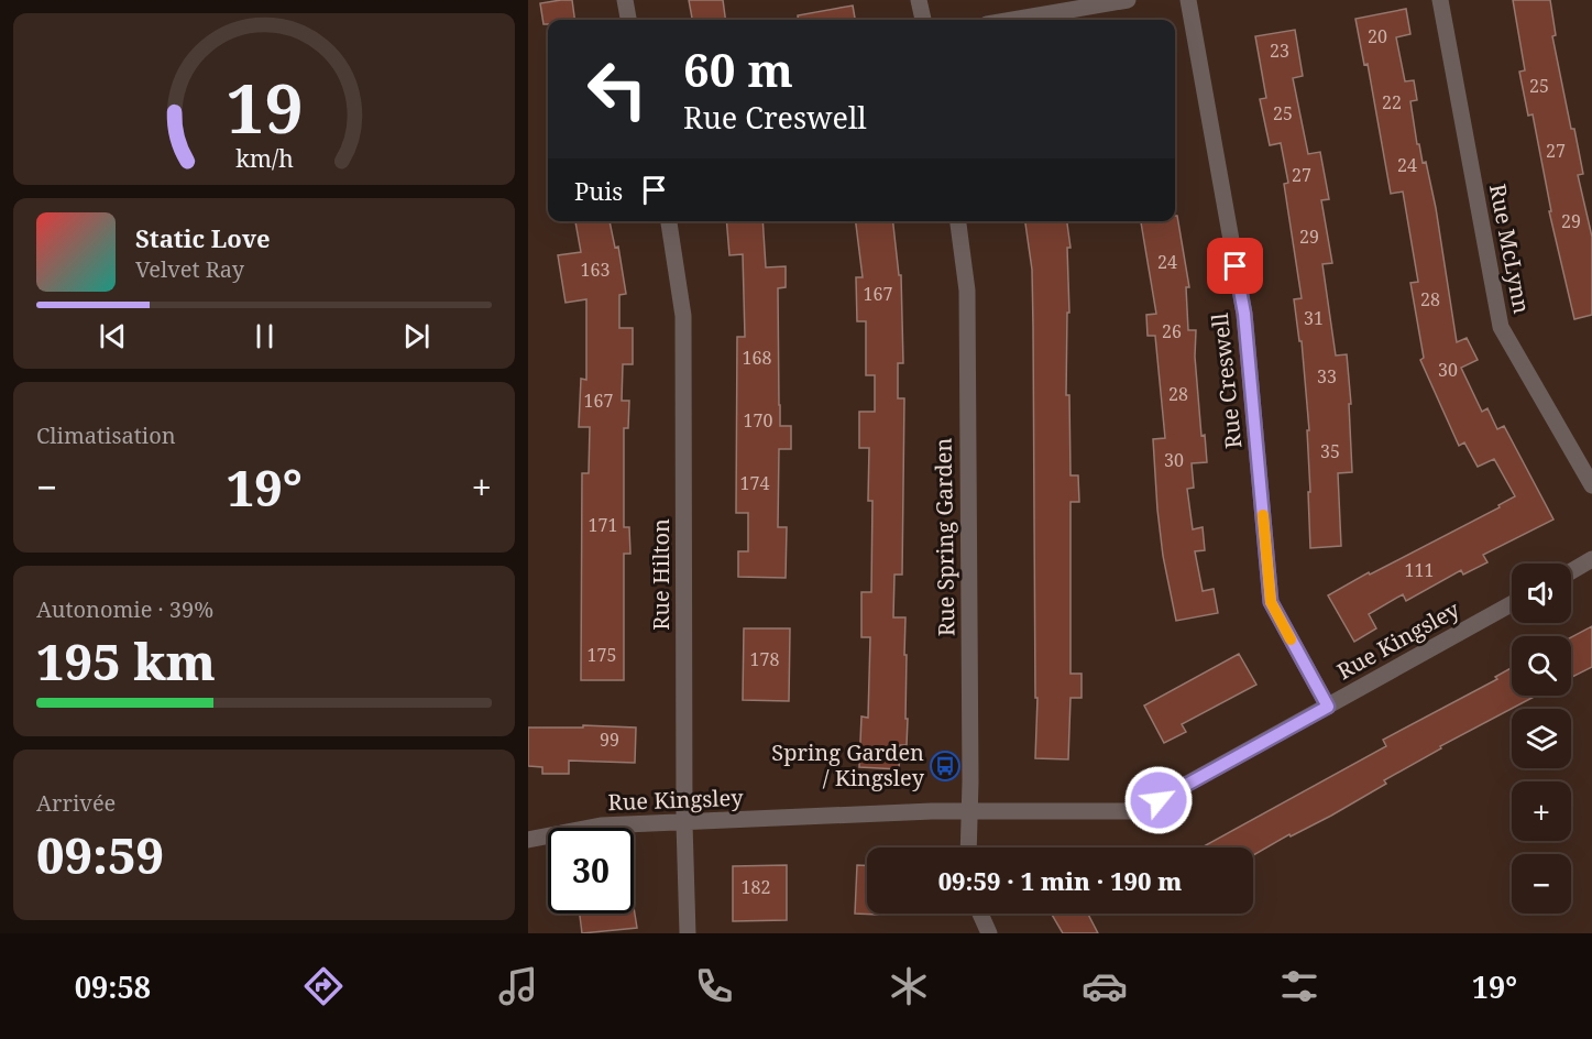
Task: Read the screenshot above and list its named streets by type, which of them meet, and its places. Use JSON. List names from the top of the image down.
{
  "streets": {
    "street": [
      "Rue McLynn",
      "Rue Creswell",
      "Rue Spring Garden",
      "Rue Hilton",
      "Rue Kingsley"
    ]
  },
  "crossings": [
    ["Rue Creswell", "Rue Kingsley"],
    ["Rue Spring Garden", "Rue Kingsley"],
    ["Rue Hilton", "Rue Kingsley"]
  ],
  "places": {
    "bus stop": ["Spring Garden / Kingsley"]
  },
  "house_numbers": [
    "20",
    "23",
    "25",
    "22",
    "25",
    "27",
    "24",
    "27",
    "29",
    "29",
    "24",
    "163",
    "167",
    "28",
    "31",
    "26",
    "168",
    "30",
    "33",
    "28",
    "167",
    "170",
    "35",
    "30",
    "174",
    "171",
    "111",
    "175",
    "178",
    "99",
    "182"
  ],
  "page": {
    "turn": ["60 m", "Rue Creswell"],
    "then": "Puis",
    "song": ["Static Love", "Velvet Ray"],
    "tile": [
      "Climatisation",
      ["Autonomie · 39%", "195 km"],
      ["Arrivée", "09:59"]
    ],
    "heat": ["−", "19°", "+"],
    "map_buttons": ["+", "−"],
    "limit": "30",
    "trip": "09:59 · 1 min · 190 m",
    "tabs": ["09:58", "19°"],
    "gauge": ["19", "km/h"]
  }
}
